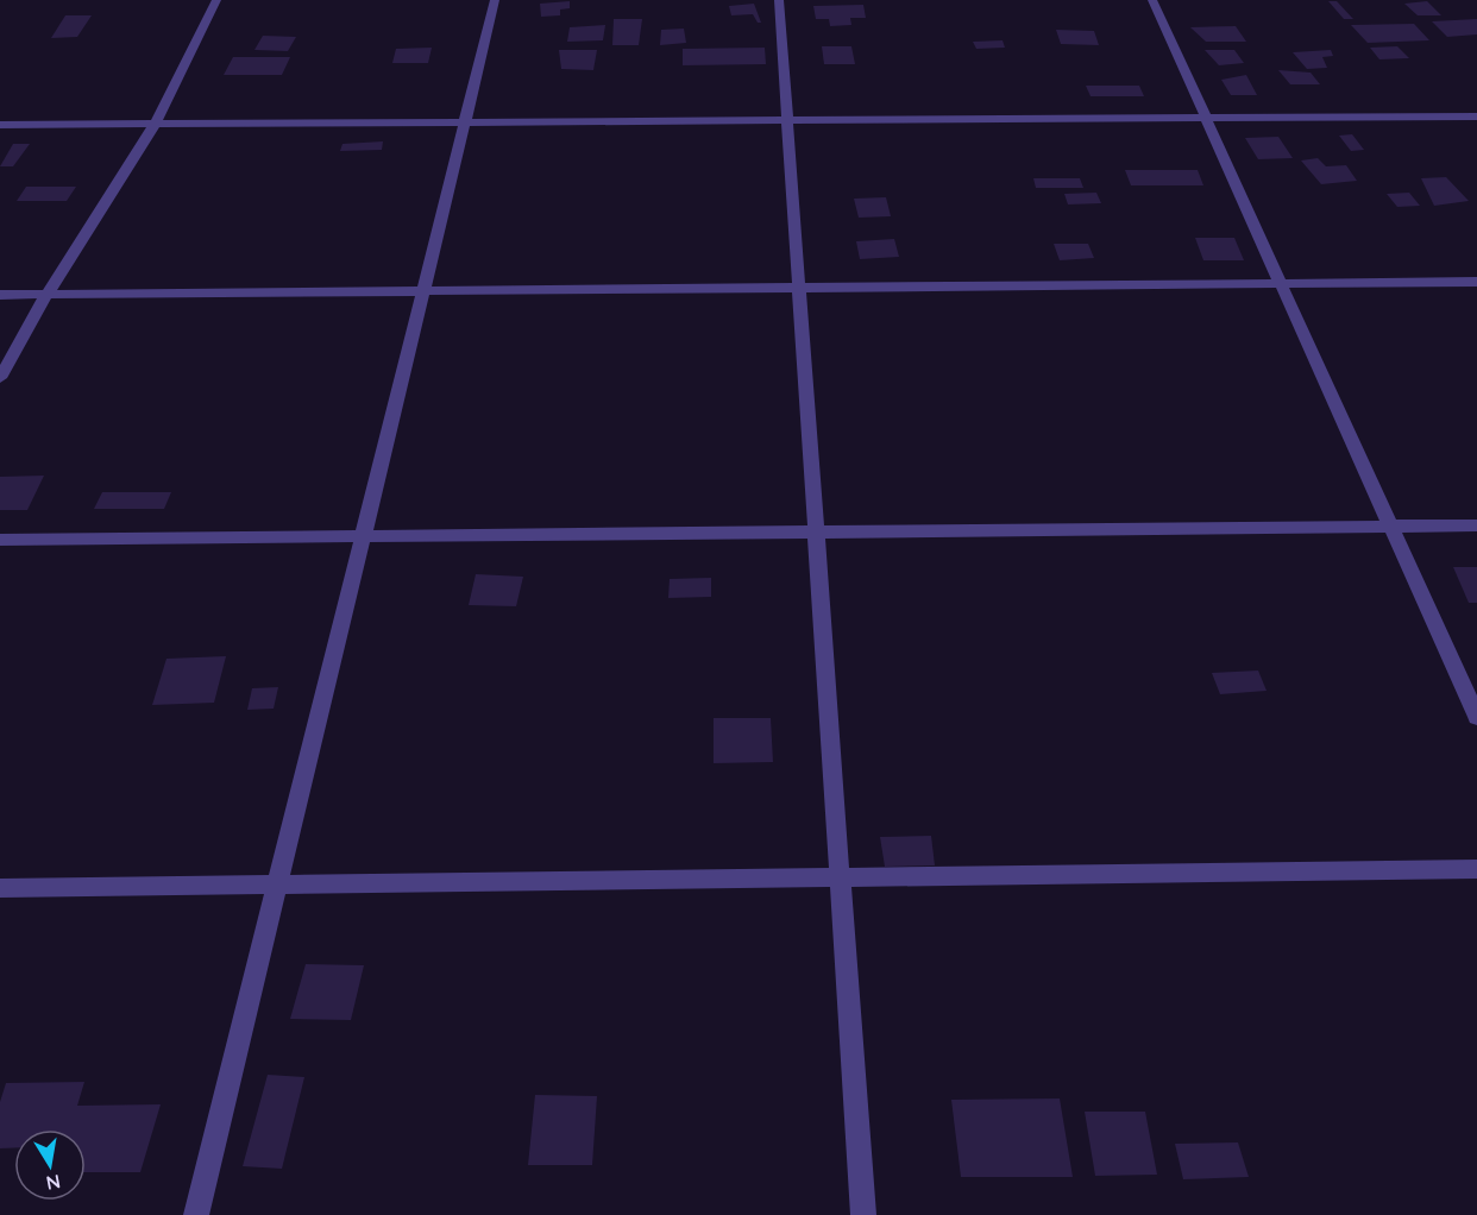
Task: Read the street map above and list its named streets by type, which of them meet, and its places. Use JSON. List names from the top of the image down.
{
  "north": "bottom"
}
